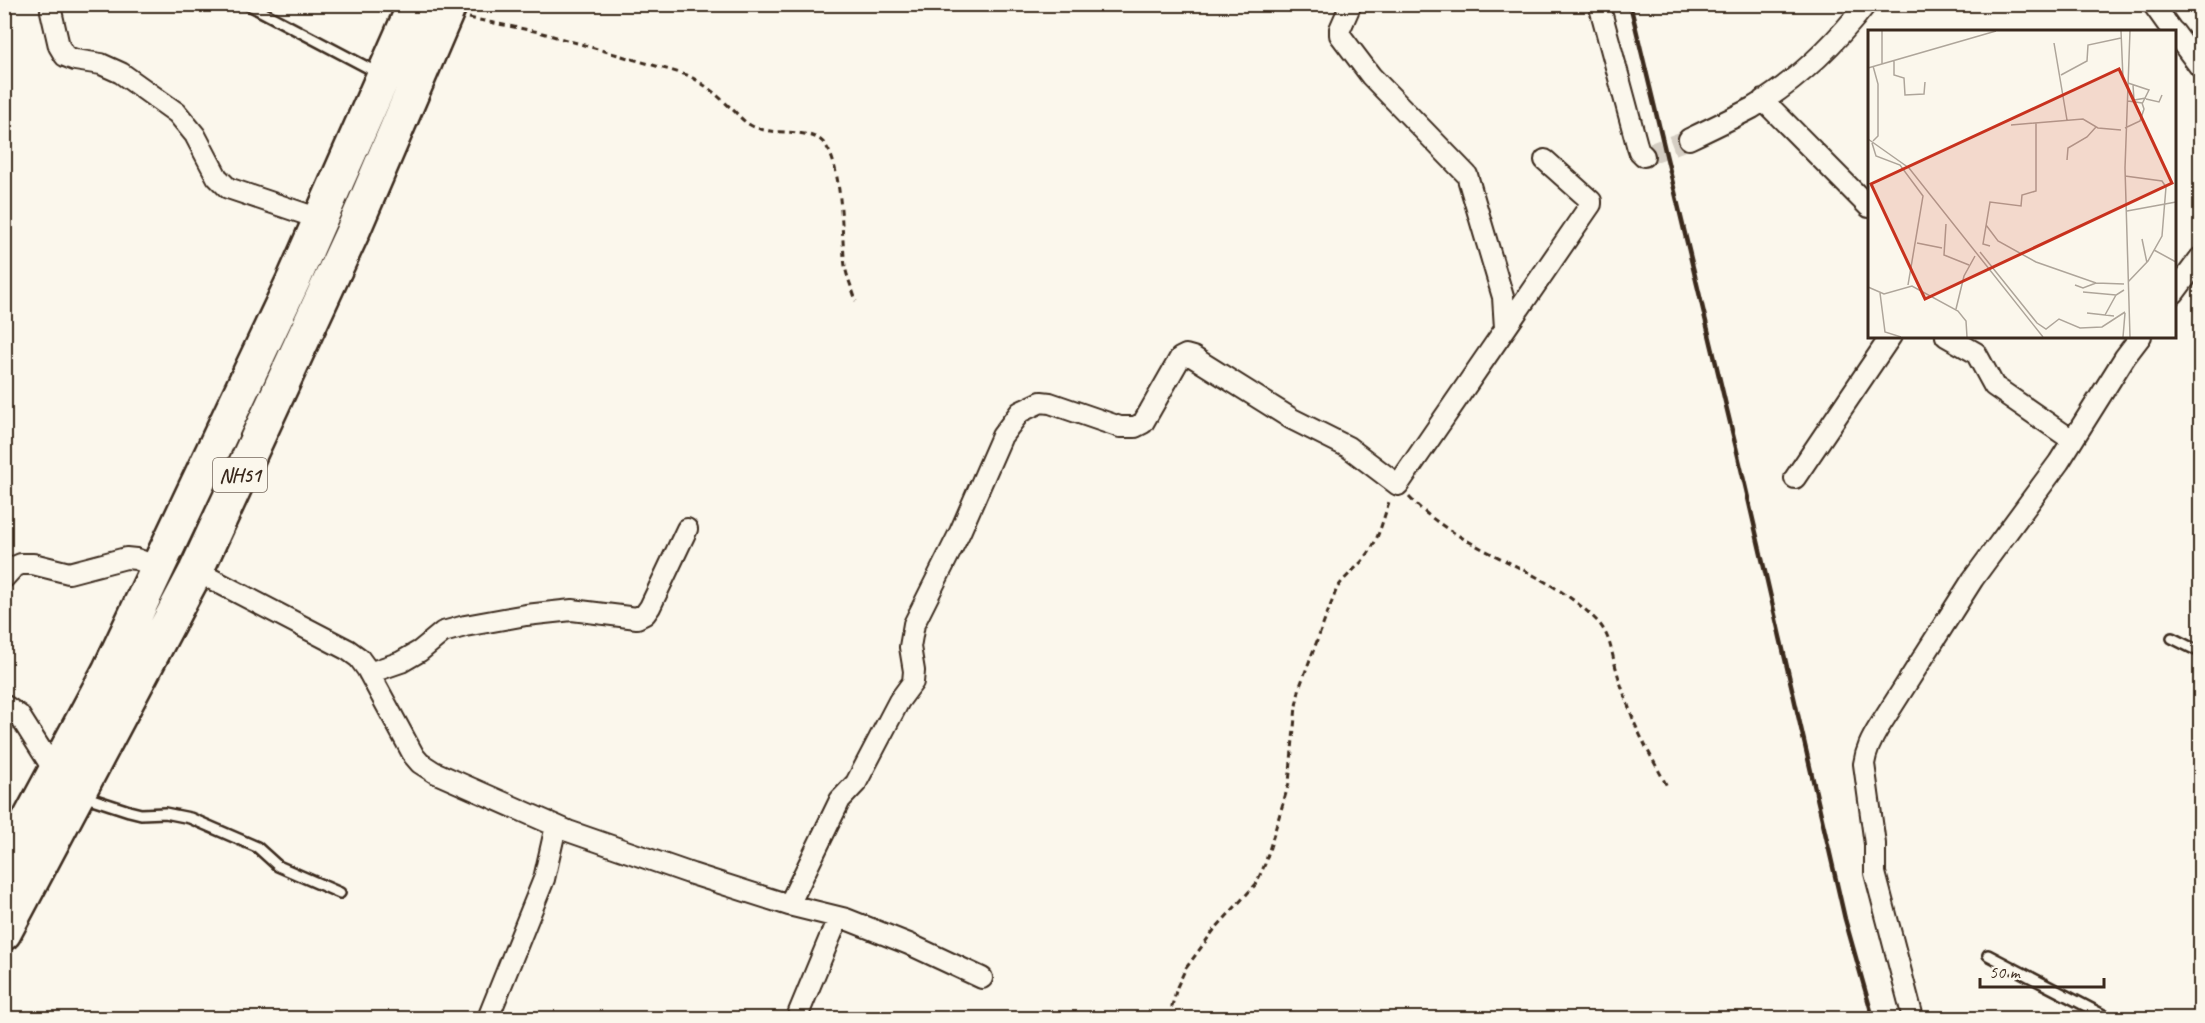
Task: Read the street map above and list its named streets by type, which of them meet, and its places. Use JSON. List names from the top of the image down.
{
  "streets": {
    "highway": ["NH51"]
  },
  "scale_bar": "50 m"
}
